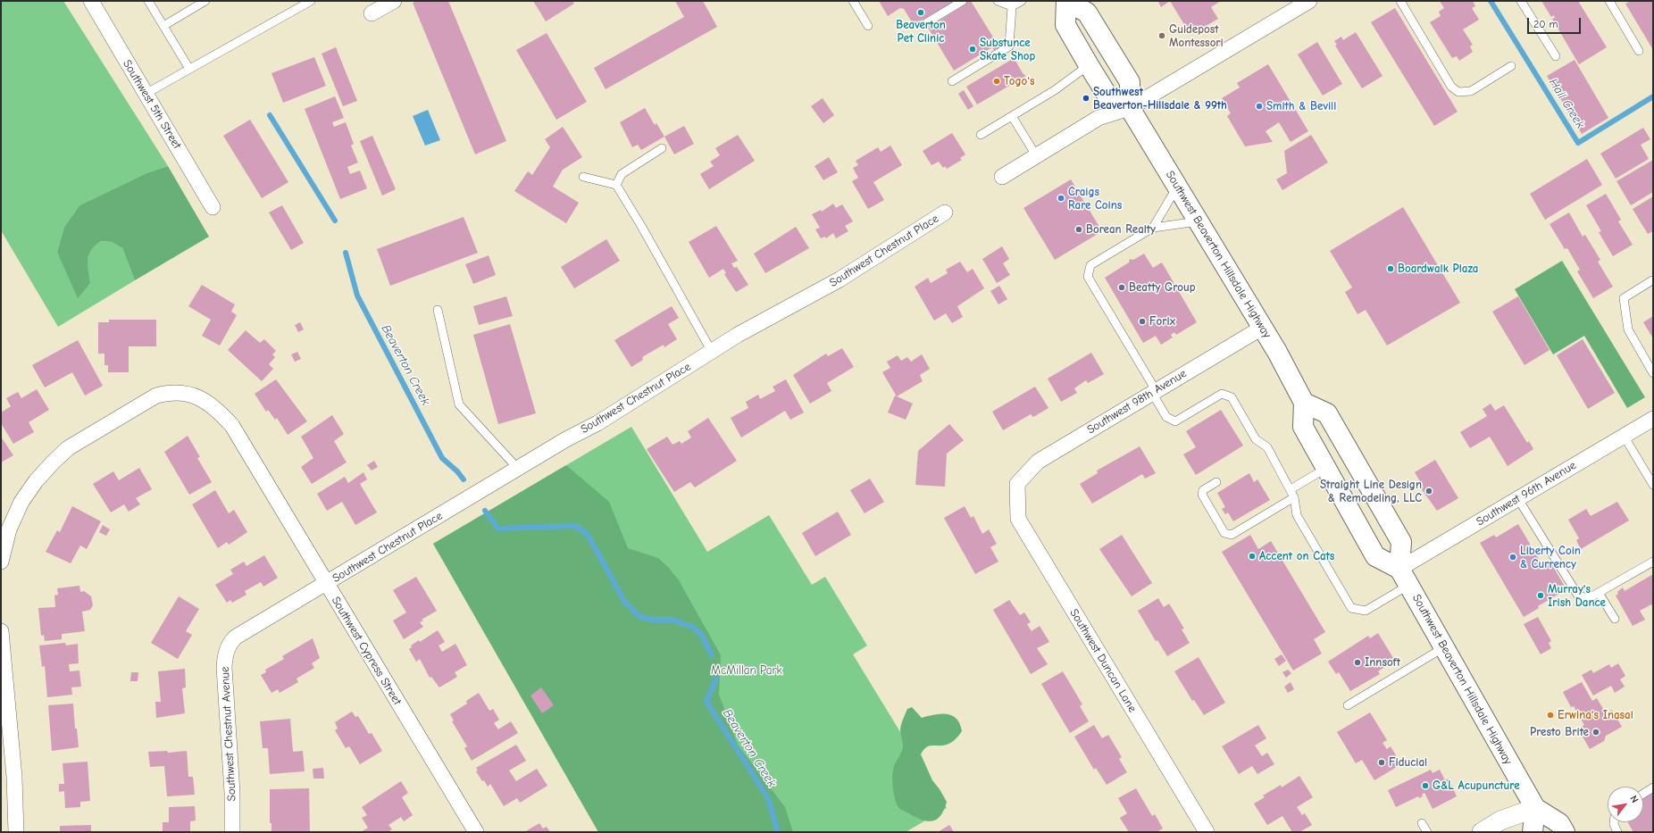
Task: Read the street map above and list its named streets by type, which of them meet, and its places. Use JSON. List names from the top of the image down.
{
  "streets": {
    "main road": ["Southwest Beaverton Hillsdale Highway"],
    "street": [
      "Southwest 5th Street",
      "Southwest Chestnut Place",
      "Southwest 98th Avenue",
      "Southwest 96th Avenue",
      "Southwest Cypress Street",
      "Southwest Duncan Lane",
      "Southwest Chestnut Avenue"
    ]
  },
  "crossings": [
    ["Southwest Chestnut Place", "Southwest Cypress Street"],
    ["Southwest Chestnut Place", "Southwest Chestnut Avenue"],
    ["Southwest Beaverton Hillsdale Highway", "Southwest 98th Avenue"],
    ["Southwest Beaverton Hillsdale Highway", "Southwest 96th Avenue"],
    ["Southwest 98th Avenue", "Southwest Duncan Lane"],
    ["Southwest Cypress Street", "Southwest Chestnut Avenue"]
  ],
  "water": ["Hall Creek", "Beaverton Creek"],
  "parks": ["McMillan Park"],
  "places": [
    "Beaverton Pet Clinic",
    "Guidepost Montessori",
    "Substunce Skate Shop",
    "Togo's",
    "Southwest Beaverton-Hillsdale & 99th",
    "Smith & Bevill",
    "Craigs Rare Coins",
    "Borean Realty",
    "Boardwalk Plaza",
    "Beatty Group",
    "Forix",
    "Straight Line Design & Remodeling, LLC",
    "Accent on Cats",
    "Liberty Coin & Currency",
    "Murray's Irish Dance",
    "Innsoft",
    "Erwina's Inasal",
    "Presto Brite",
    "Fiducial",
    "G&L Acupuncture"
  ],
  "scale_bar": "20 m",
  "north": "top right"
}
